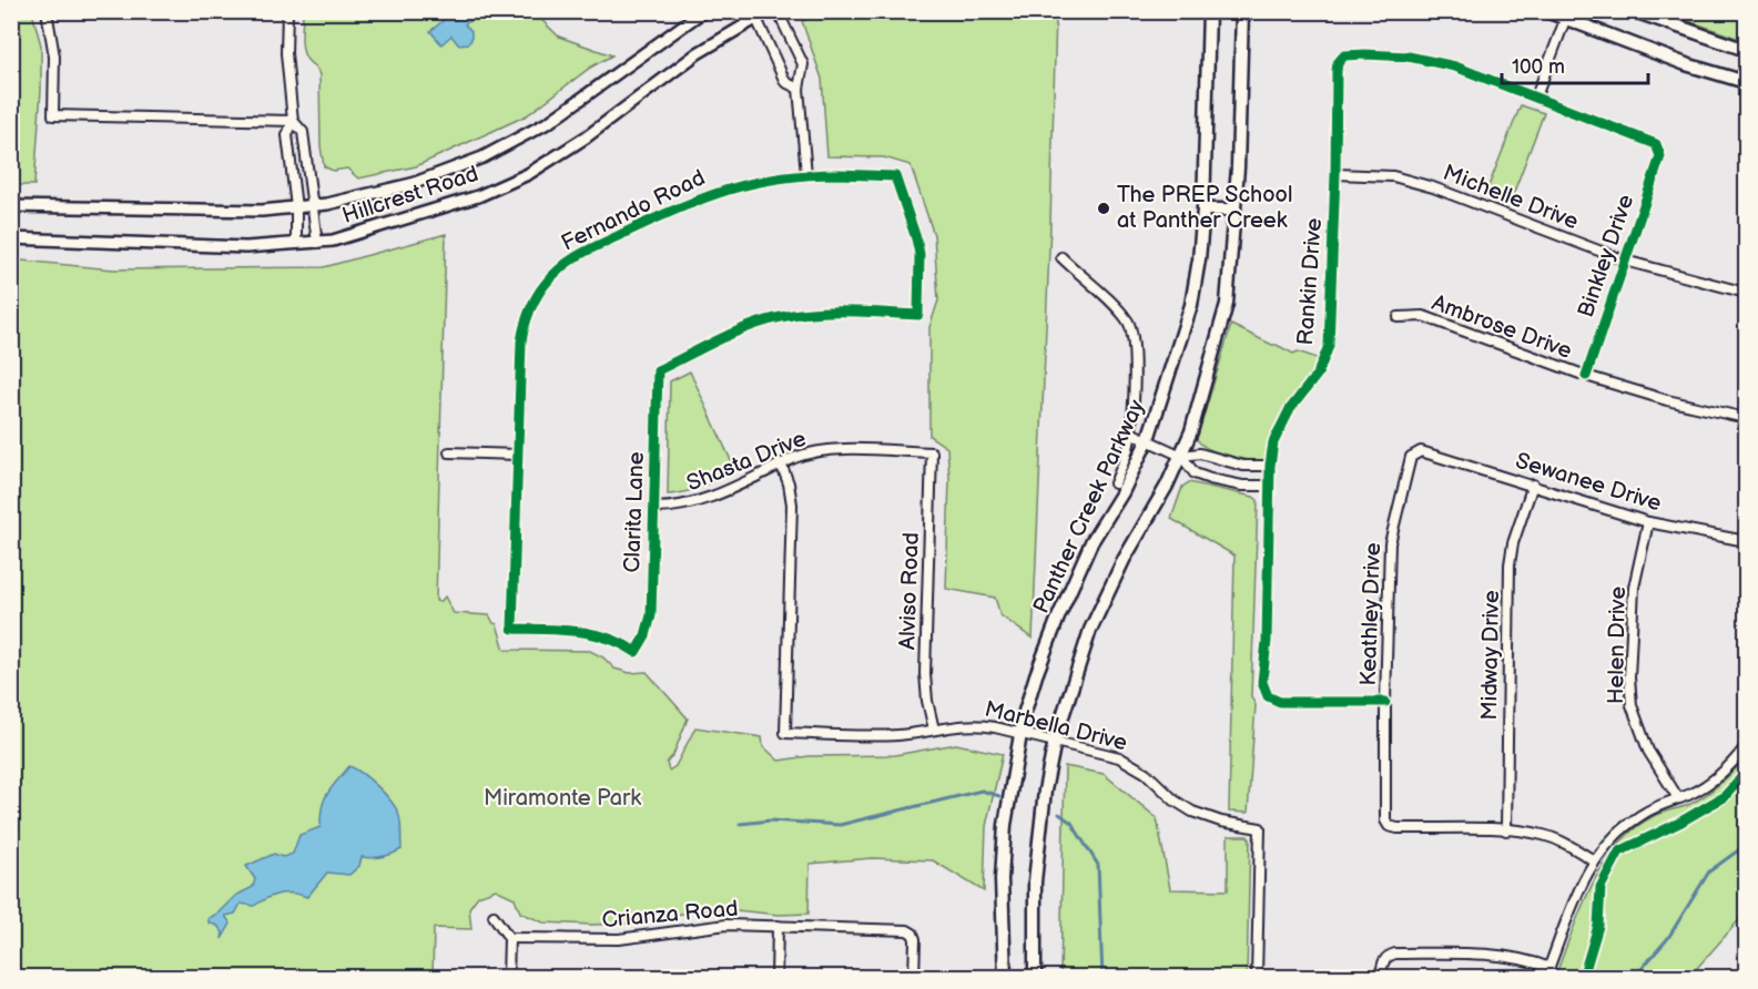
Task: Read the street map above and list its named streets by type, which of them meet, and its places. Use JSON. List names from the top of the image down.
{
  "streets": {
    "main road": ["Panther Creek Parkway"],
    "street": [
      "Hillcrest Road",
      "Michelle Drive",
      "Fernando Road",
      "Binkley Drive",
      "Rankin Drive",
      "Ambrose Drive",
      "Shasta Drive",
      "Sewanee Drive",
      "Clarita Lane",
      "Alviso Road",
      "Keathley Drive",
      "Helen Drive",
      "Midway Drive",
      "Marbella Drive",
      "Crianza Road"
    ]
  },
  "crossings": [
    ["Michelle Drive", "Binkley Drive"],
    ["Michelle Drive", "Rankin Drive"],
    ["Fernando Road", "Clarita Lane"],
    ["Binkley Drive", "Rankin Drive"],
    ["Binkley Drive", "Ambrose Drive"],
    ["Rankin Drive", "Keathley Drive"],
    ["Shasta Drive", "Clarita Lane"],
    ["Shasta Drive", "Alviso Road"],
    ["Shasta Drive", "Marbella Drive"],
    ["Sewanee Drive", "Keathley Drive"],
    ["Sewanee Drive", "Helen Drive"],
    ["Sewanee Drive", "Midway Drive"],
    ["Panther Creek Parkway", "Marbella Drive"],
    ["Alviso Road", "Marbella Drive"],
    ["Keathley Drive", "Midway Drive"]
  ],
  "parks": ["Miramonte Park"],
  "places": ["The PREP School at Panther Creek"],
  "scale_bar": "100 m"
}
